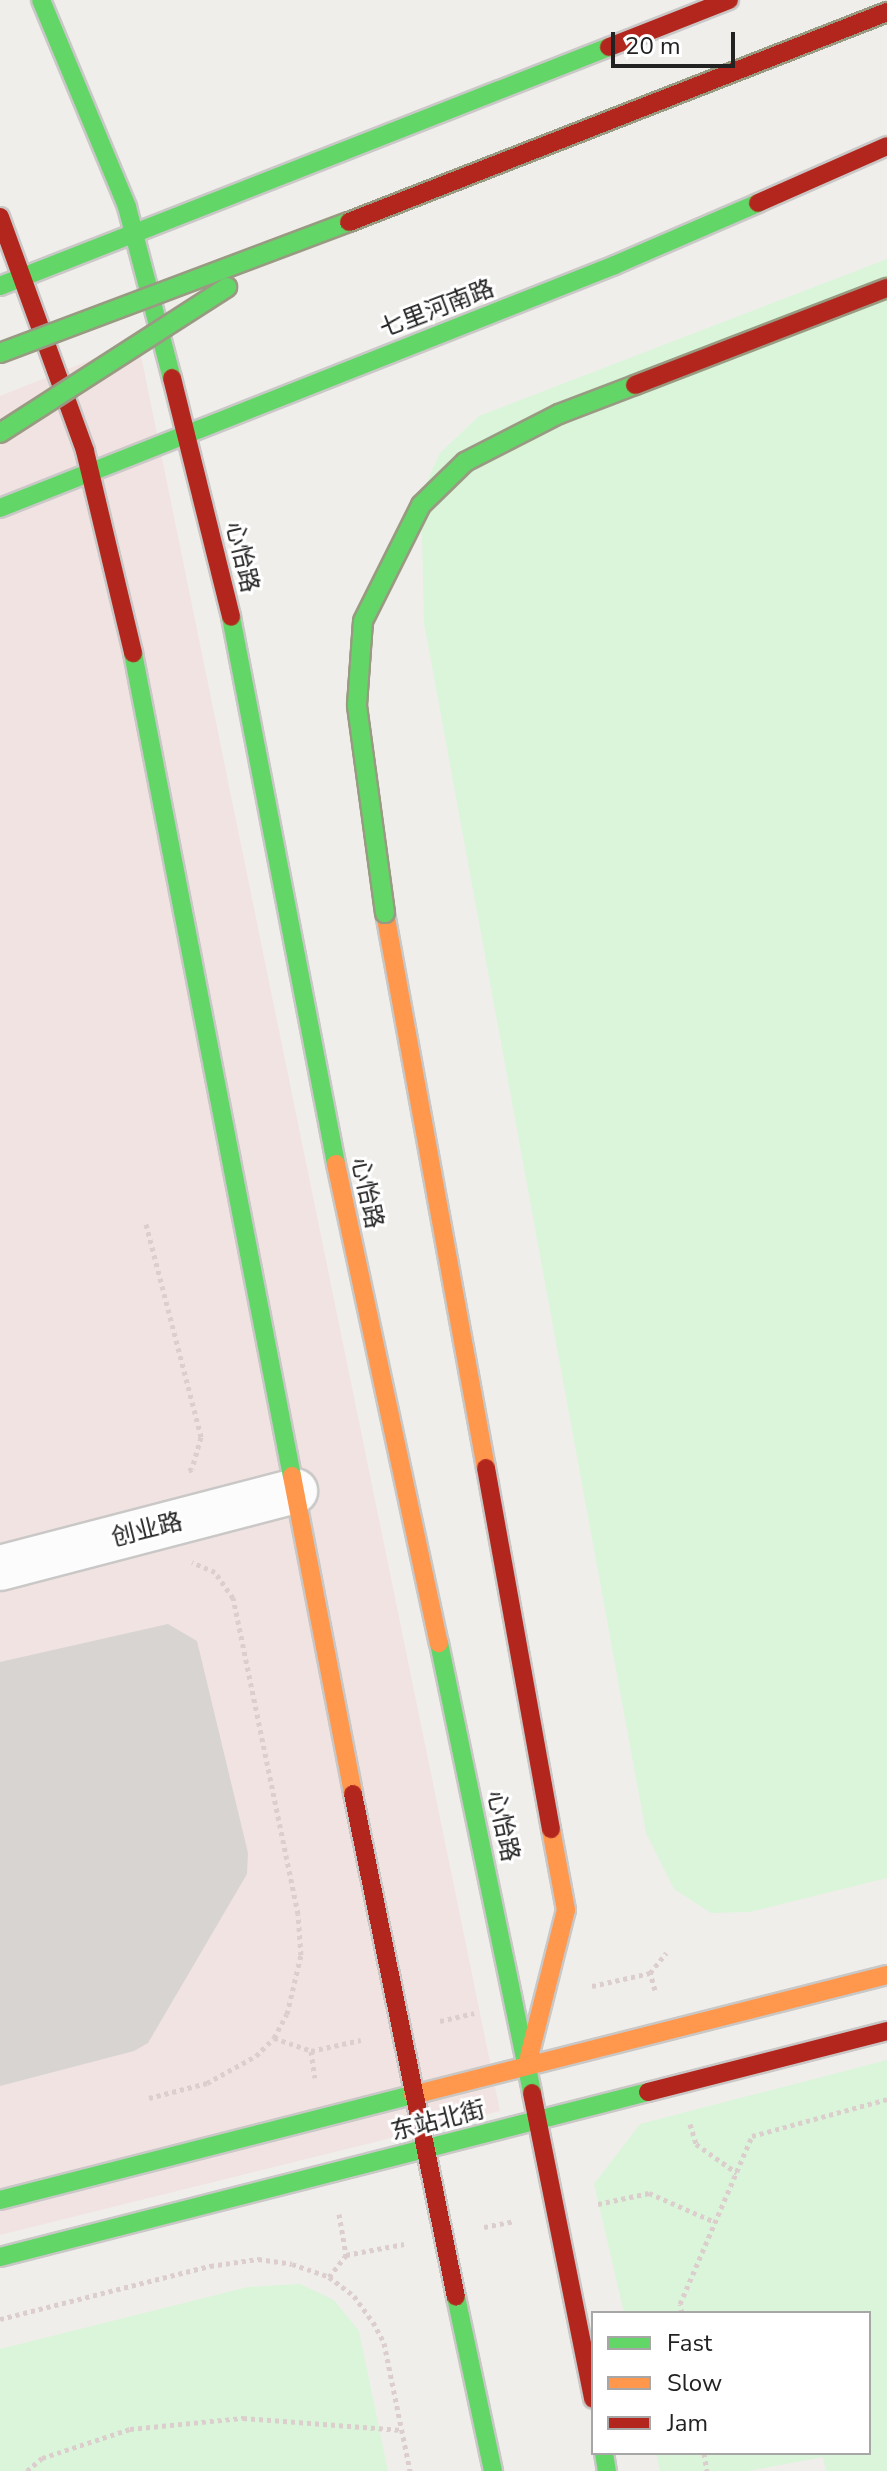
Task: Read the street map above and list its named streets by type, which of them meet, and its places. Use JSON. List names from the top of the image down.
{
  "streets": {
    "street": [
      "七里河南路",
      "心怡路",
      "创业路",
      "东站北街"
    ]
  },
  "crossings": [
    ["七里河南路", "心怡路"],
    ["心怡路", "东站北街"]
  ],
  "legend": ["Fast", "Slow", "Jam"],
  "scale_bar": "20 m"
}
